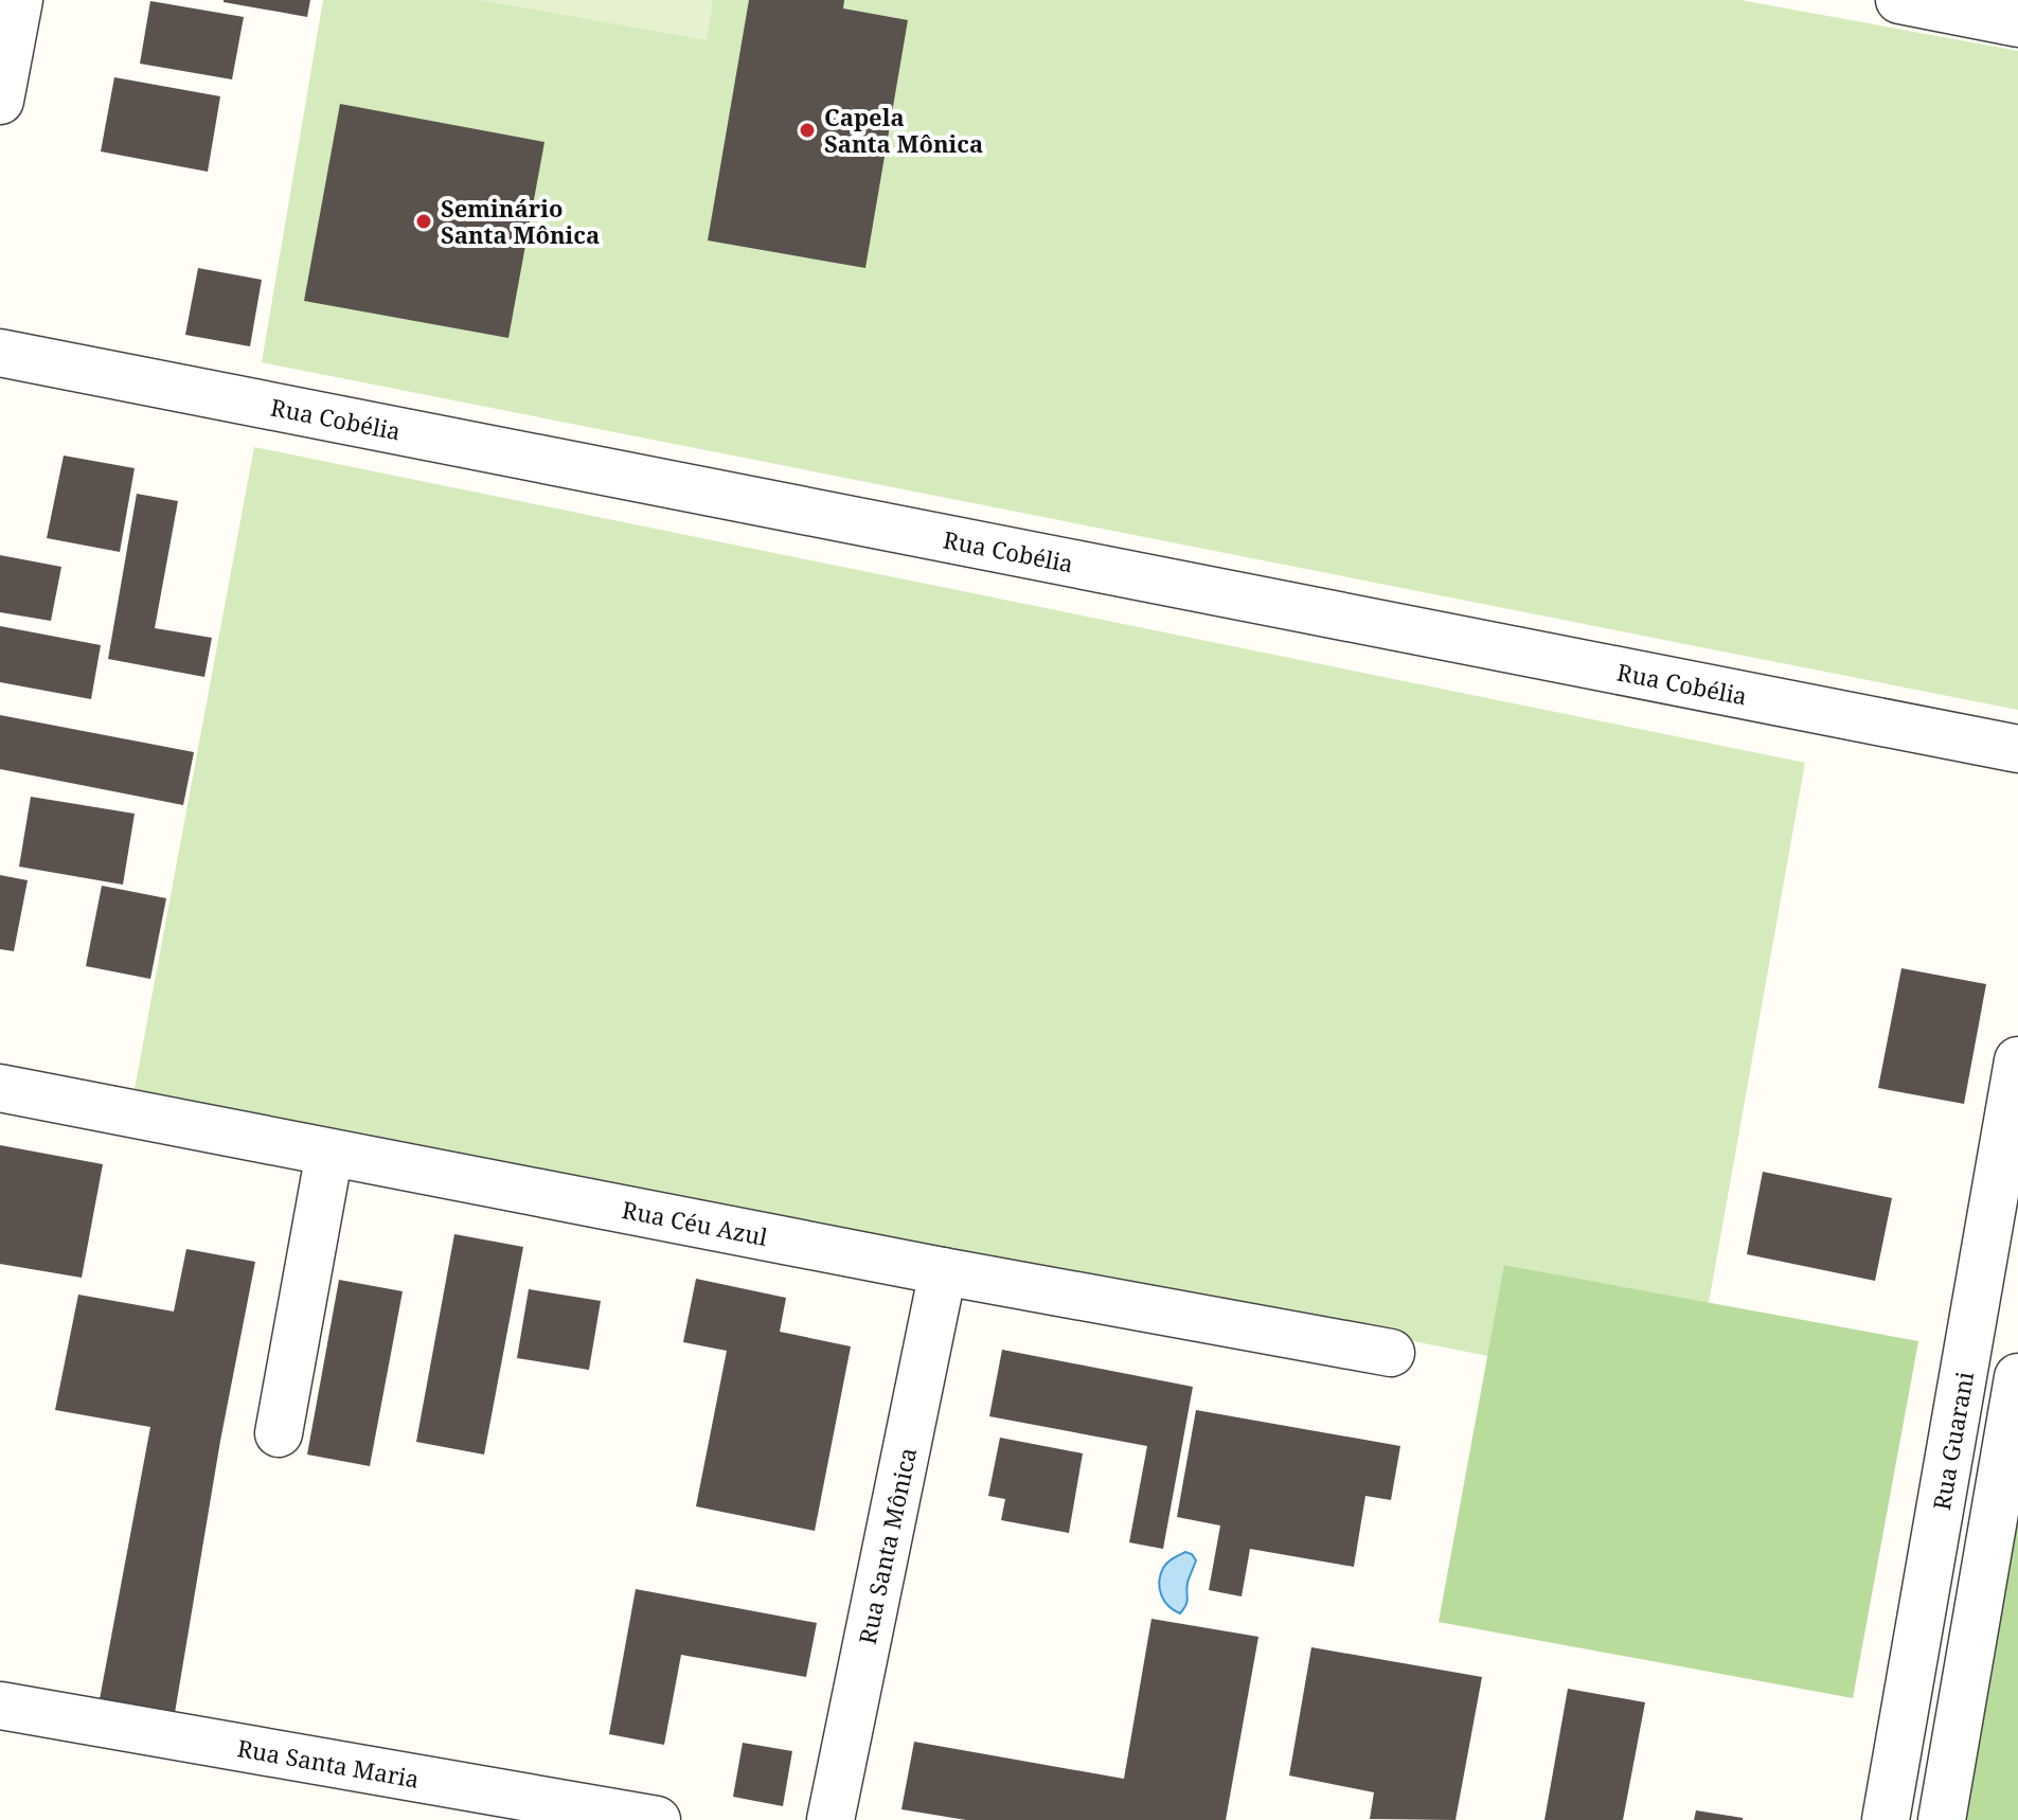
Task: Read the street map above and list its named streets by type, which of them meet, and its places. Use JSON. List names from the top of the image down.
{
  "streets": {
    "street": [
      "Rua Cobélia",
      "Rua Céu Azul",
      "Rua Guarani",
      "Rua Santa Mônica",
      "Rua Santa Maria"
    ]
  },
  "crossings": [
    ["Rua Céu Azul", "Rua Santa Mônica"]
  ],
  "places": ["Capela Santa Mônica", "Seminário Santa Mônica"]
}
